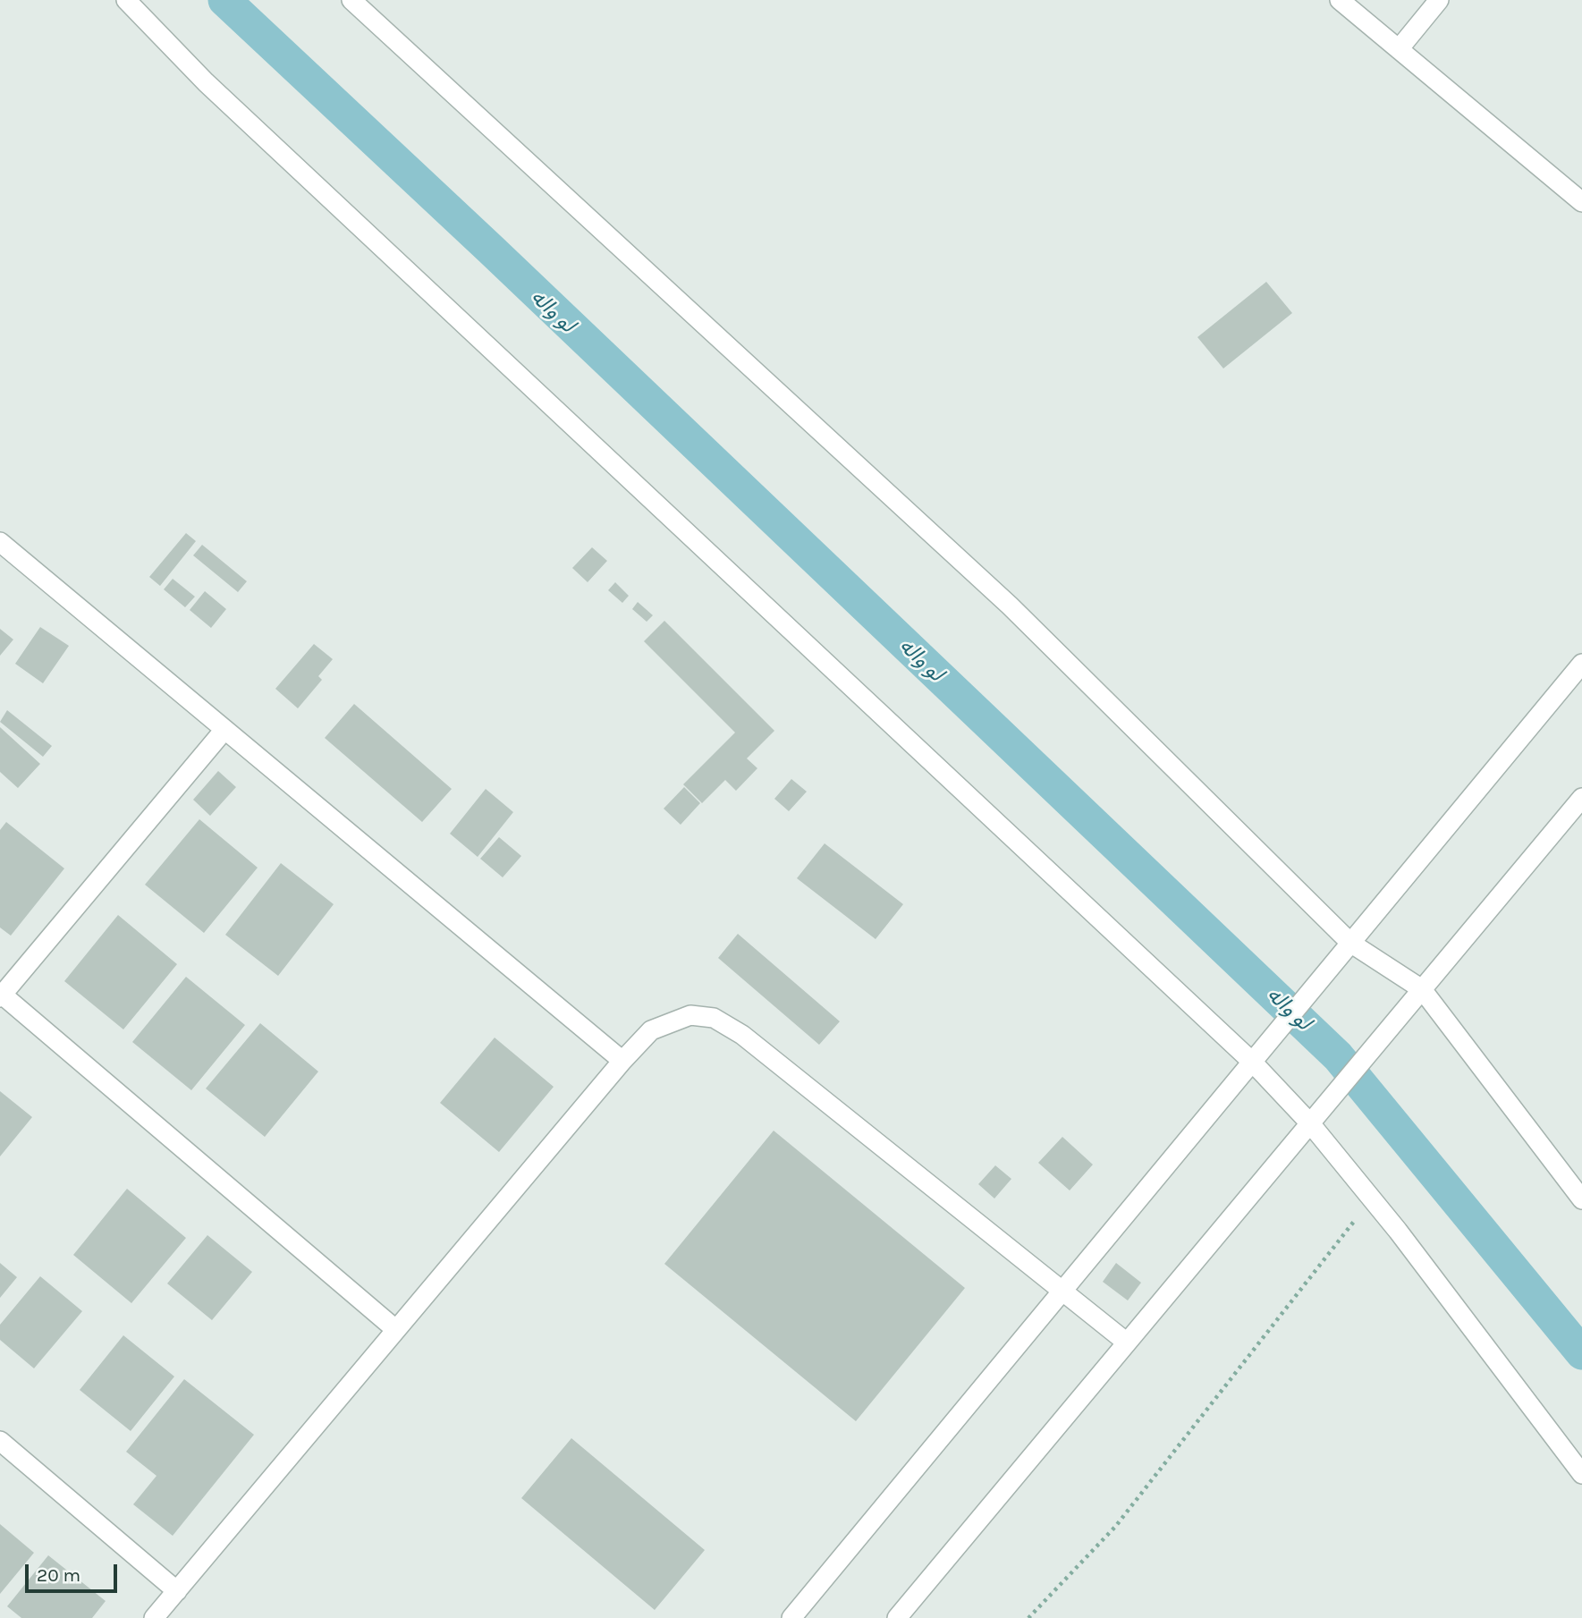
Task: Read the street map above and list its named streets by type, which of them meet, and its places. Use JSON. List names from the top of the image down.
{
  "water": ["لو واله"],
  "scale_bar": "20 m"
}
